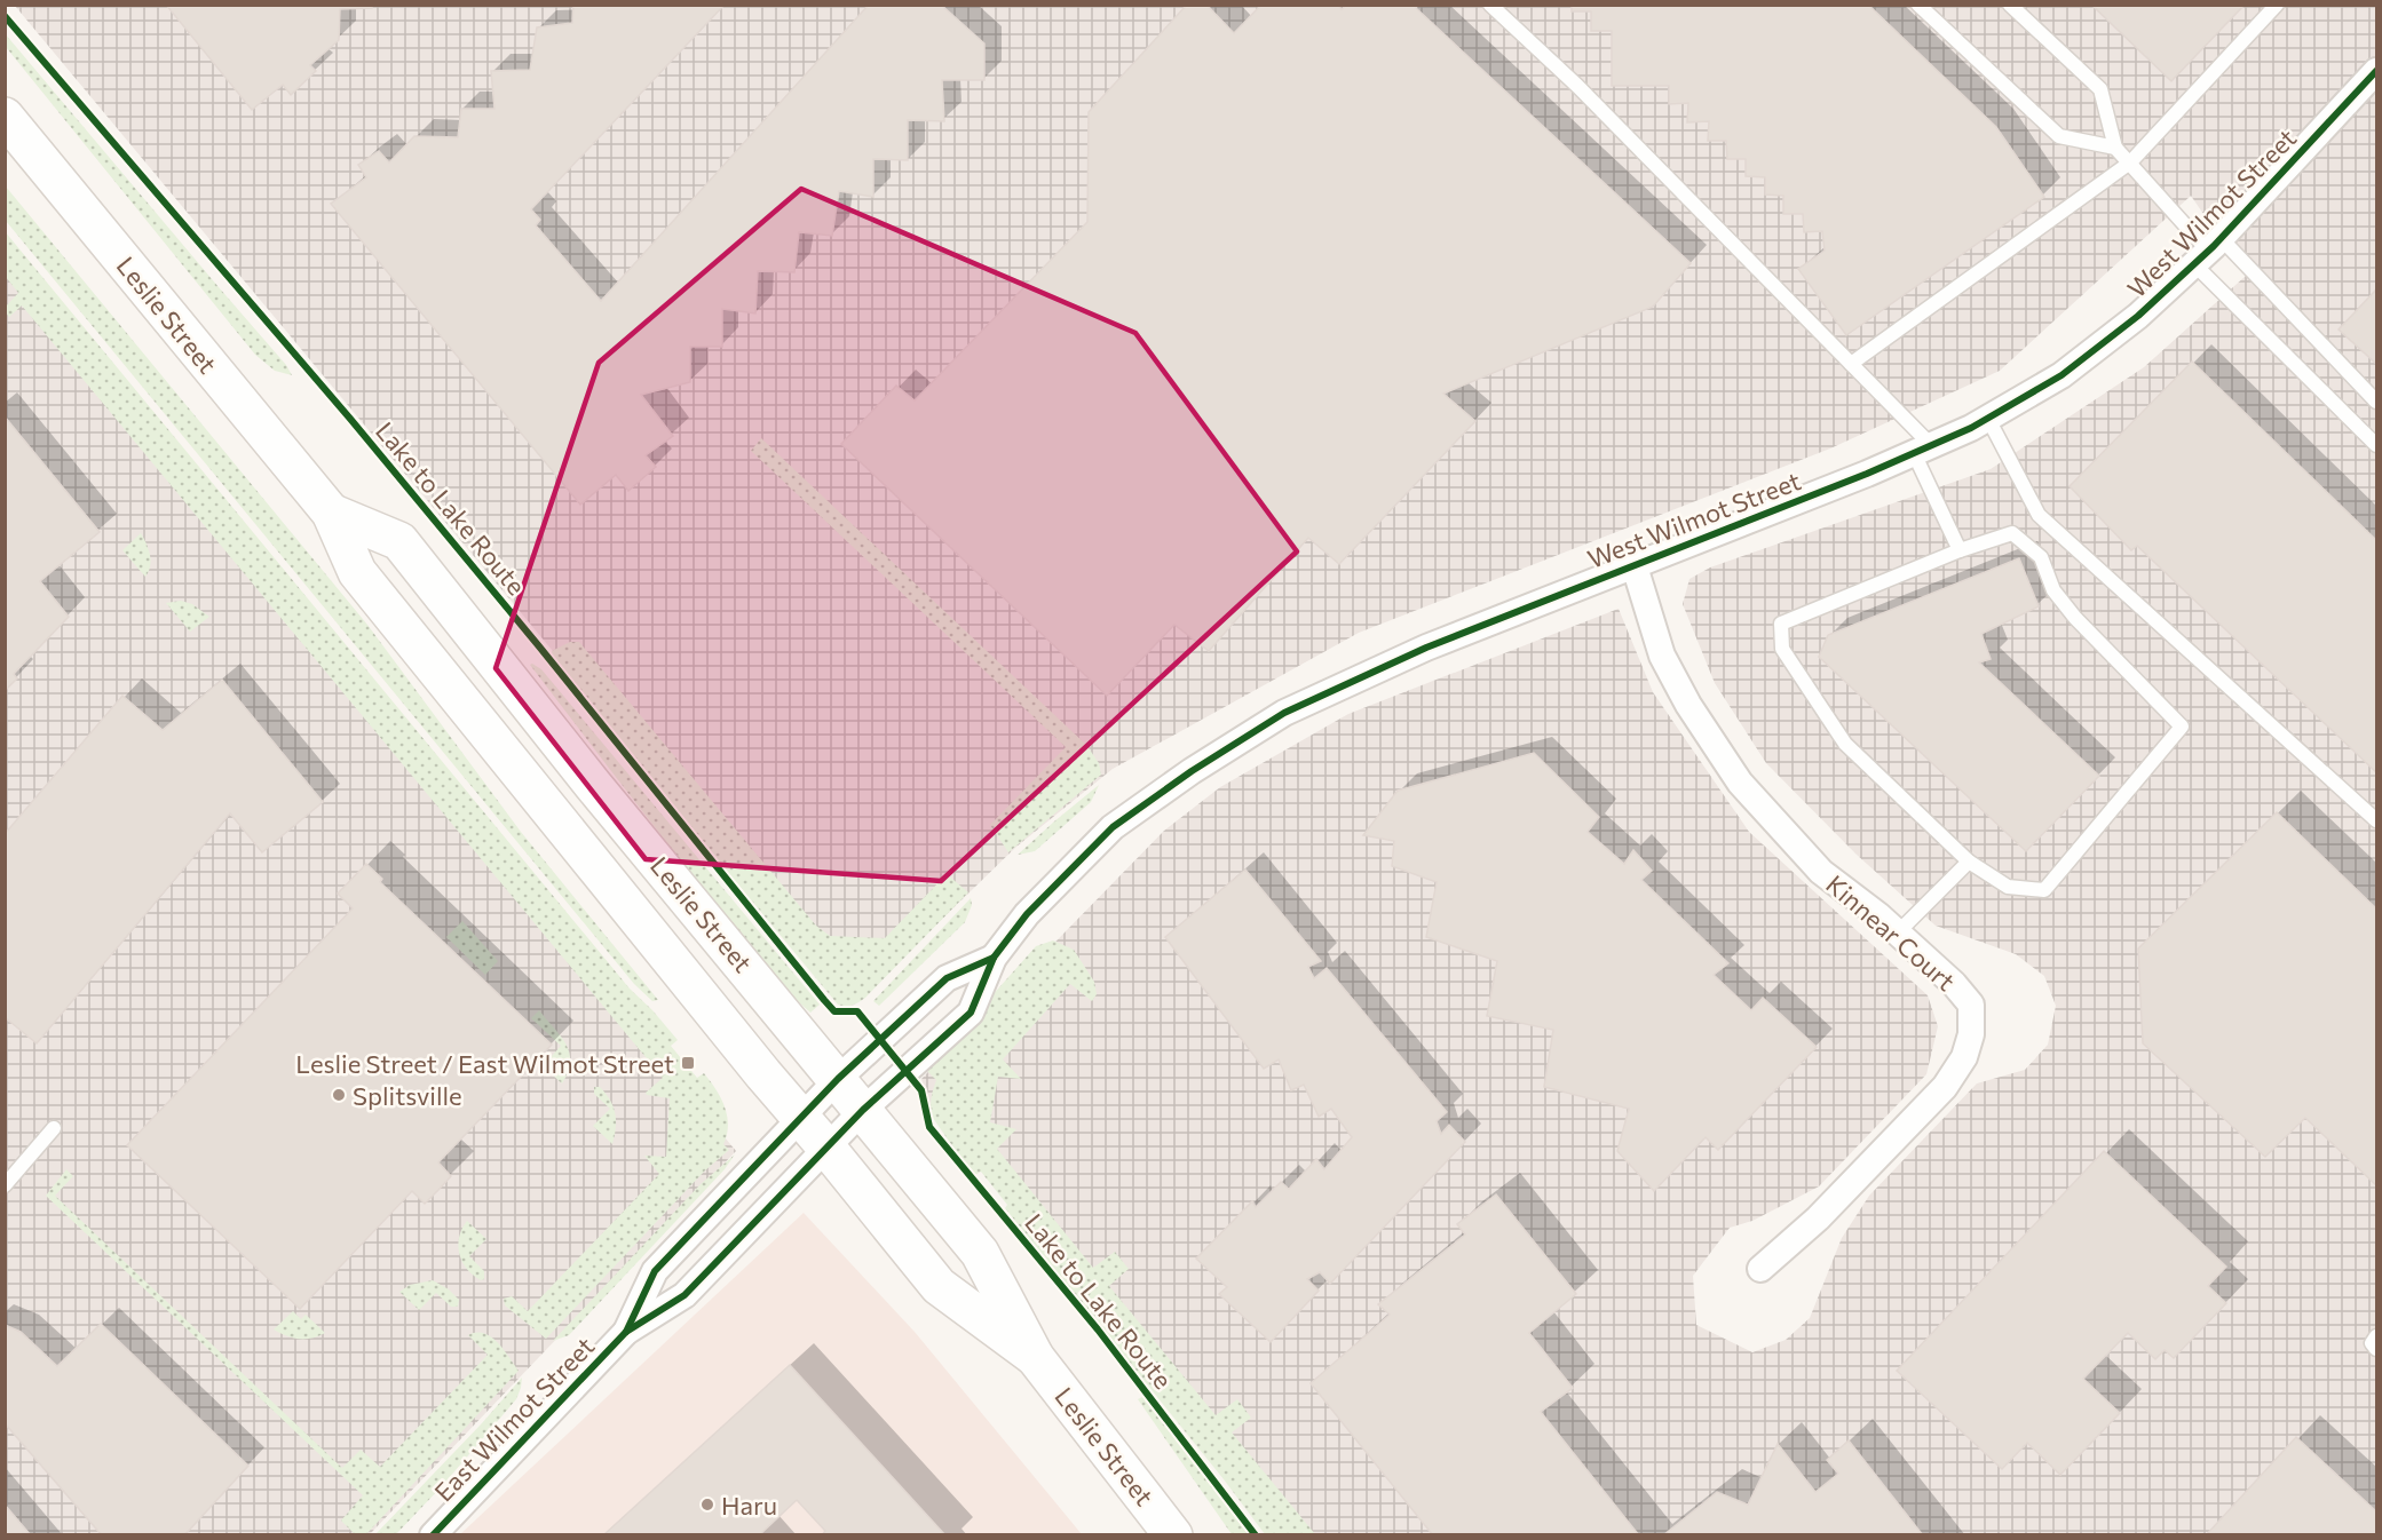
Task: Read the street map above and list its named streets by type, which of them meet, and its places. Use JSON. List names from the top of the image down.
{
  "streets": {
    "main road": ["Leslie Street"],
    "street": ["West Wilmot Street", "Kinnear Court", "East Wilmot Street"],
    "cycle path": ["Lake to Lake Route"]
  },
  "crossings": [
    ["West Wilmot Street", "Leslie Street"],
    ["West Wilmot Street", "Kinnear Court"],
    ["West Wilmot Street", "East Wilmot Street"],
    ["Leslie Street", "East Wilmot Street"]
  ],
  "places": {
    "transit": ["Leslie Street / East Wilmot Street"],
    "other": ["Splitsville", "Haru"]
  }
}
